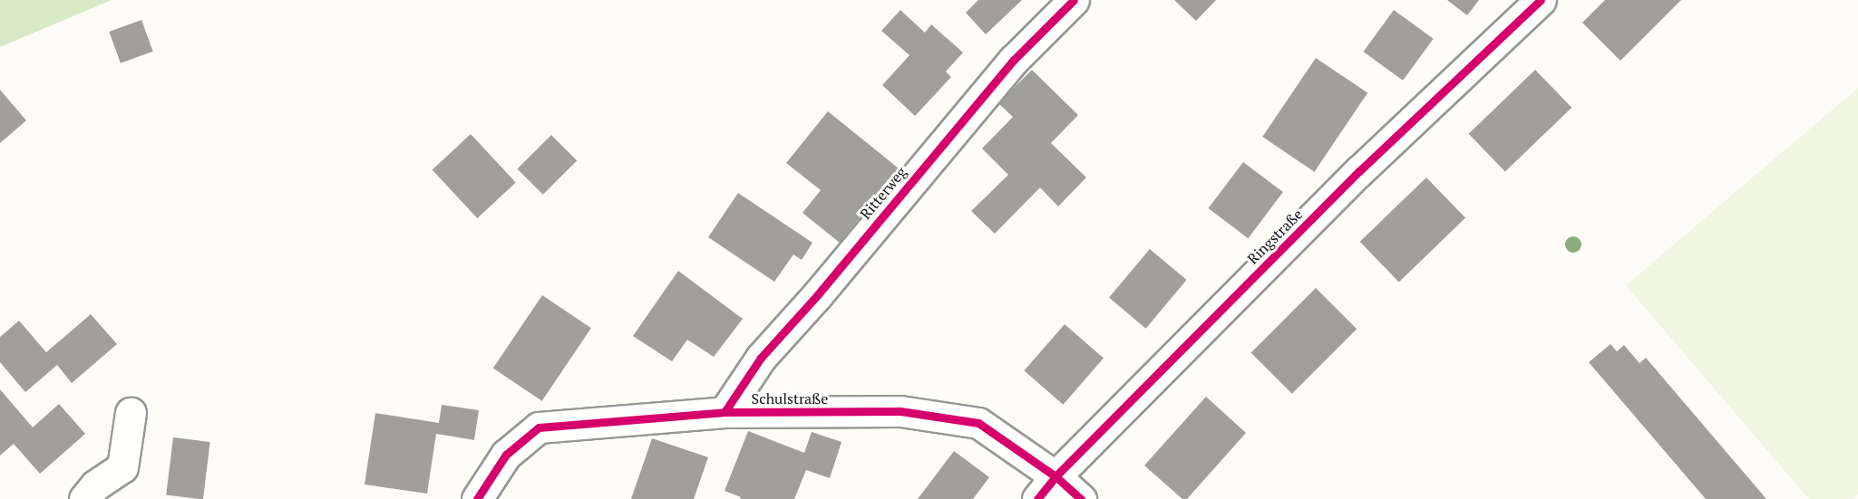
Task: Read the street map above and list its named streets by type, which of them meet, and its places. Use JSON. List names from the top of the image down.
{
  "streets": {
    "street": ["Ritterweg", "Ringstraße", "Schulstraße"]
  },
  "crossings": [
    ["Ritterweg", "Schulstraße"],
    ["Ringstraße", "Schulstraße"]
  ]
}
